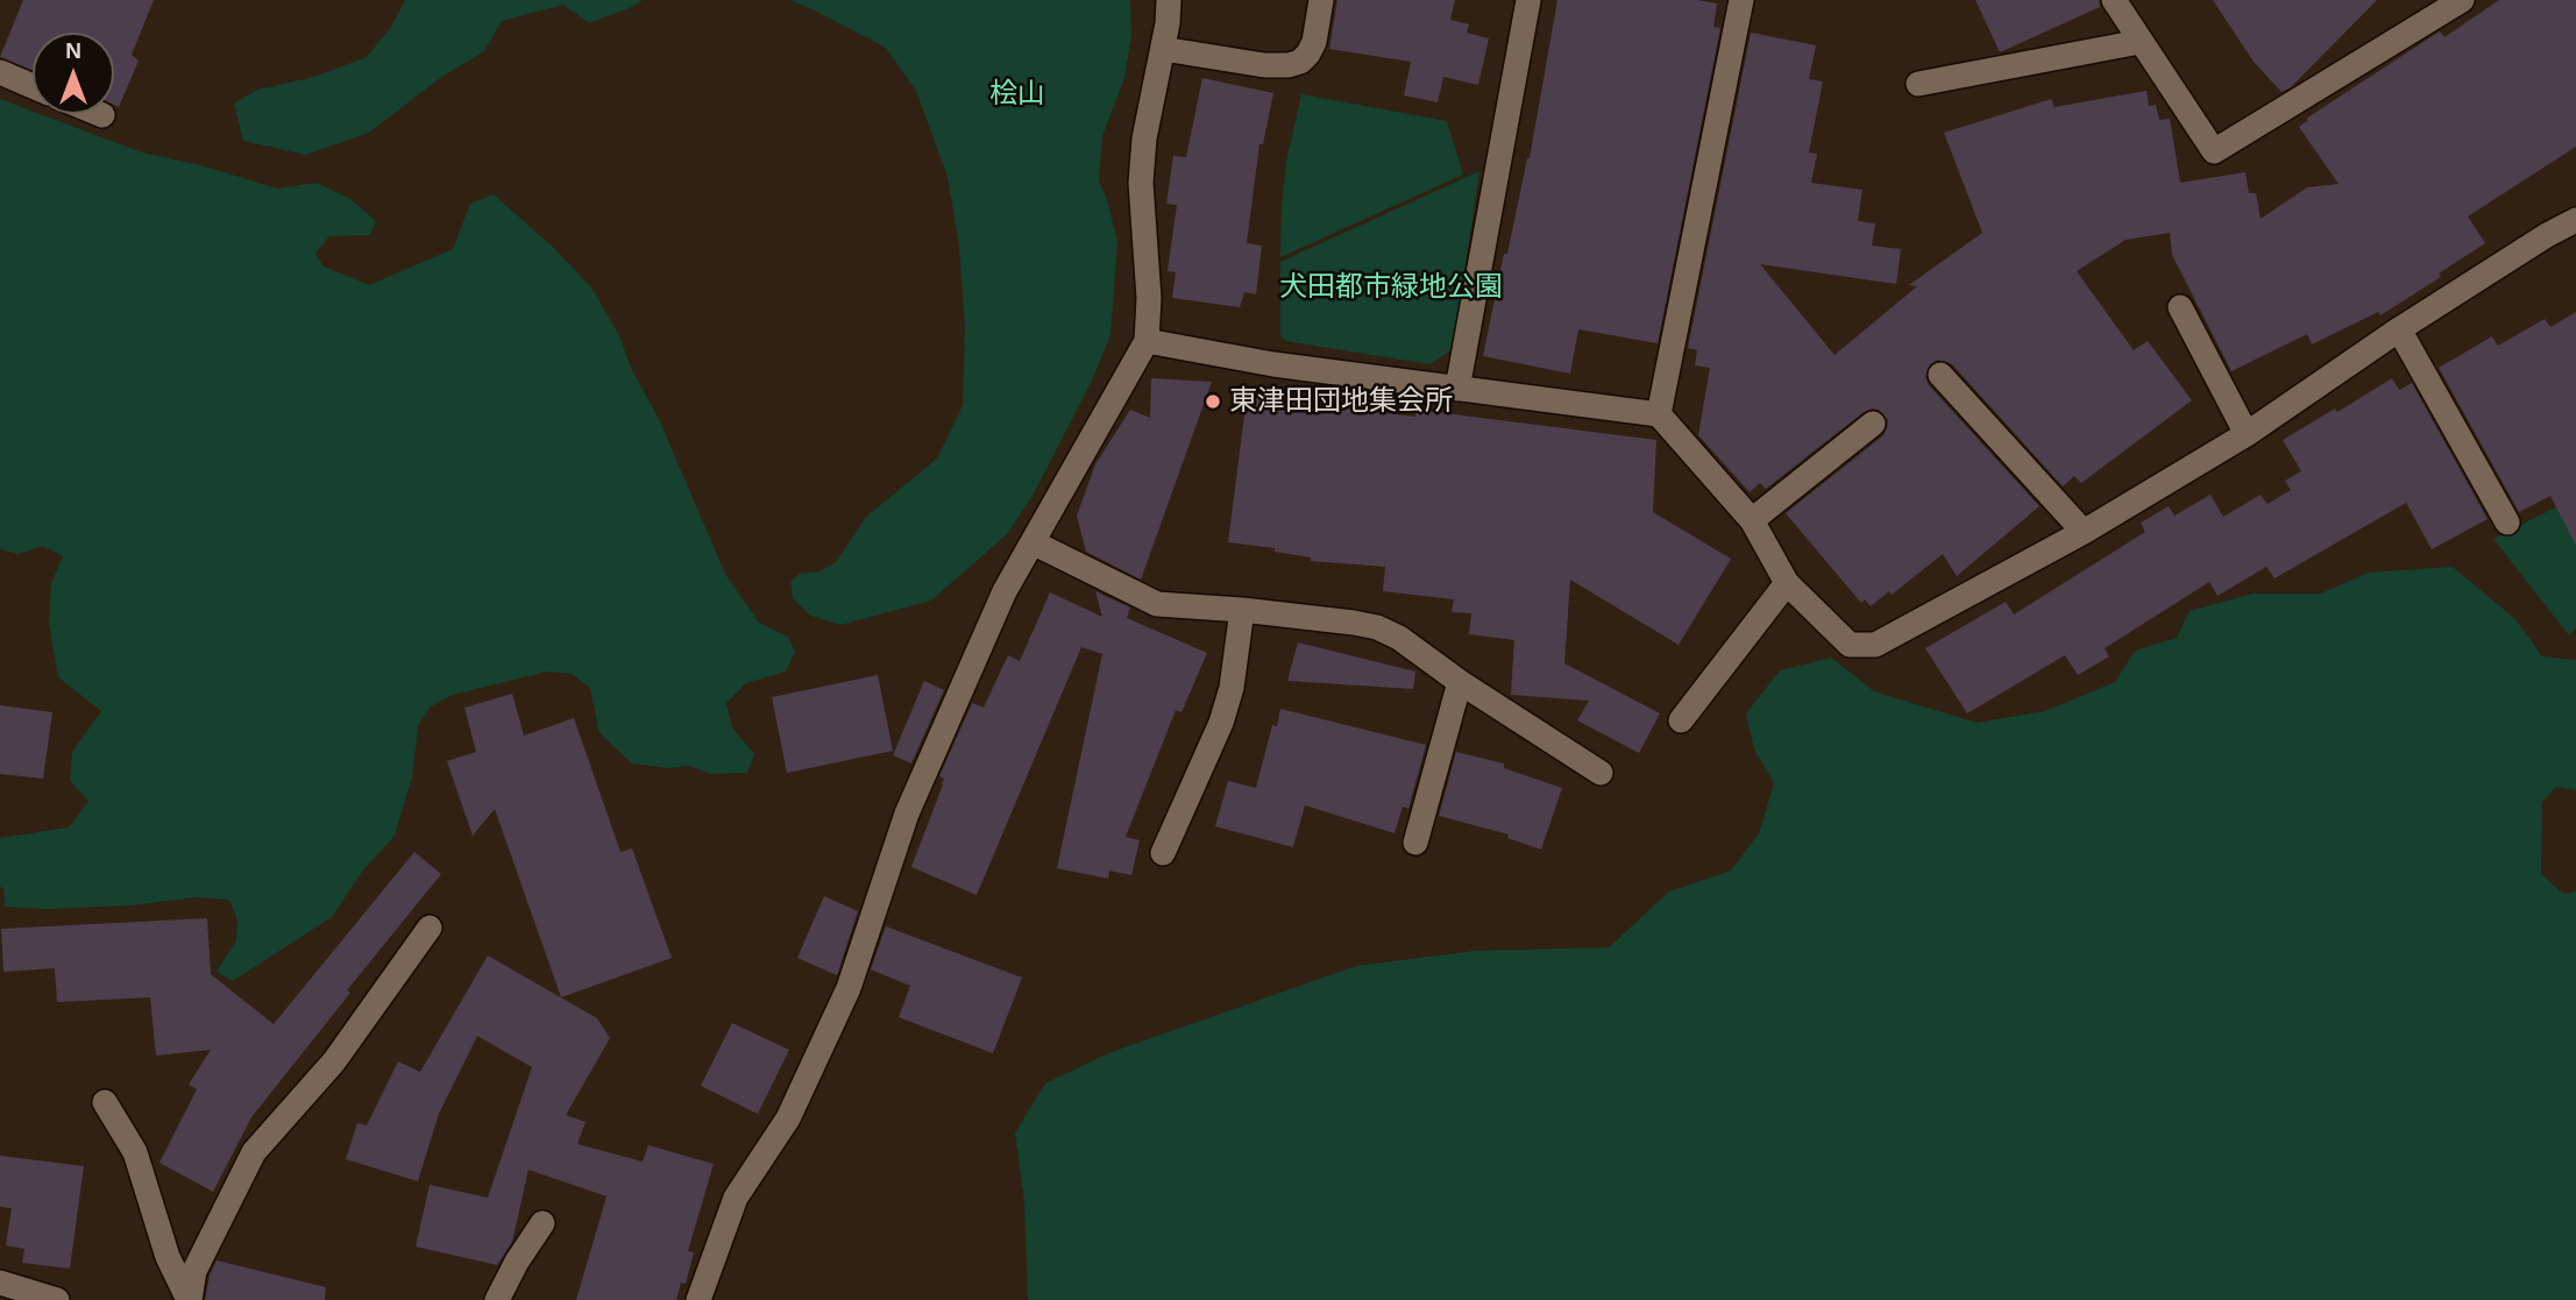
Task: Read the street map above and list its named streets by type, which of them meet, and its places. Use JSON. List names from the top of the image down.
{
  "parks": ["桧山", "犬田都市緑地公園"],
  "places": ["東津田団地集会所"],
  "north": "top"
}
